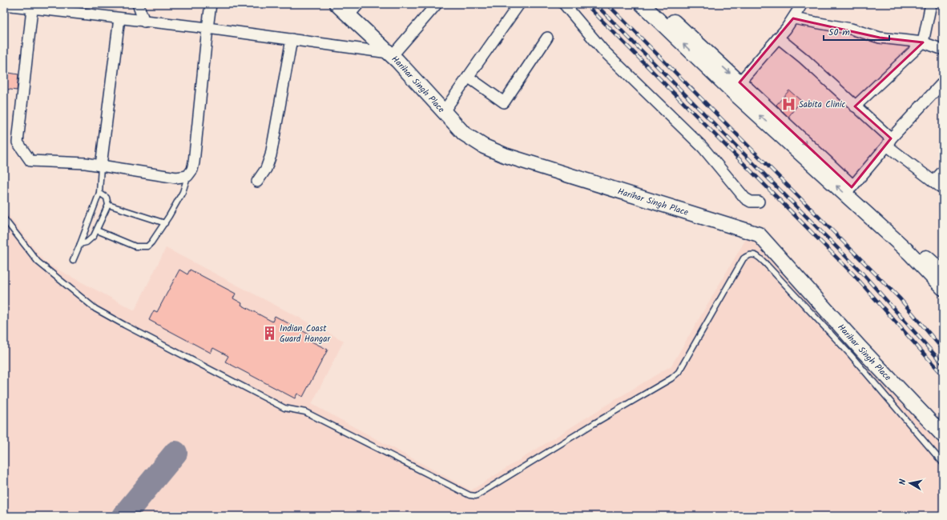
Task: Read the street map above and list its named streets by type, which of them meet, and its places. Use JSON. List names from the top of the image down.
{
  "streets": {
    "street": ["Harihar Singh Place"]
  },
  "places": {
    "hospital": ["Sabita Clinic"],
    "building": ["Indian Coast Guard Hangar"]
  },
  "scale_bar": "50 m",
  "north": "left"
}
